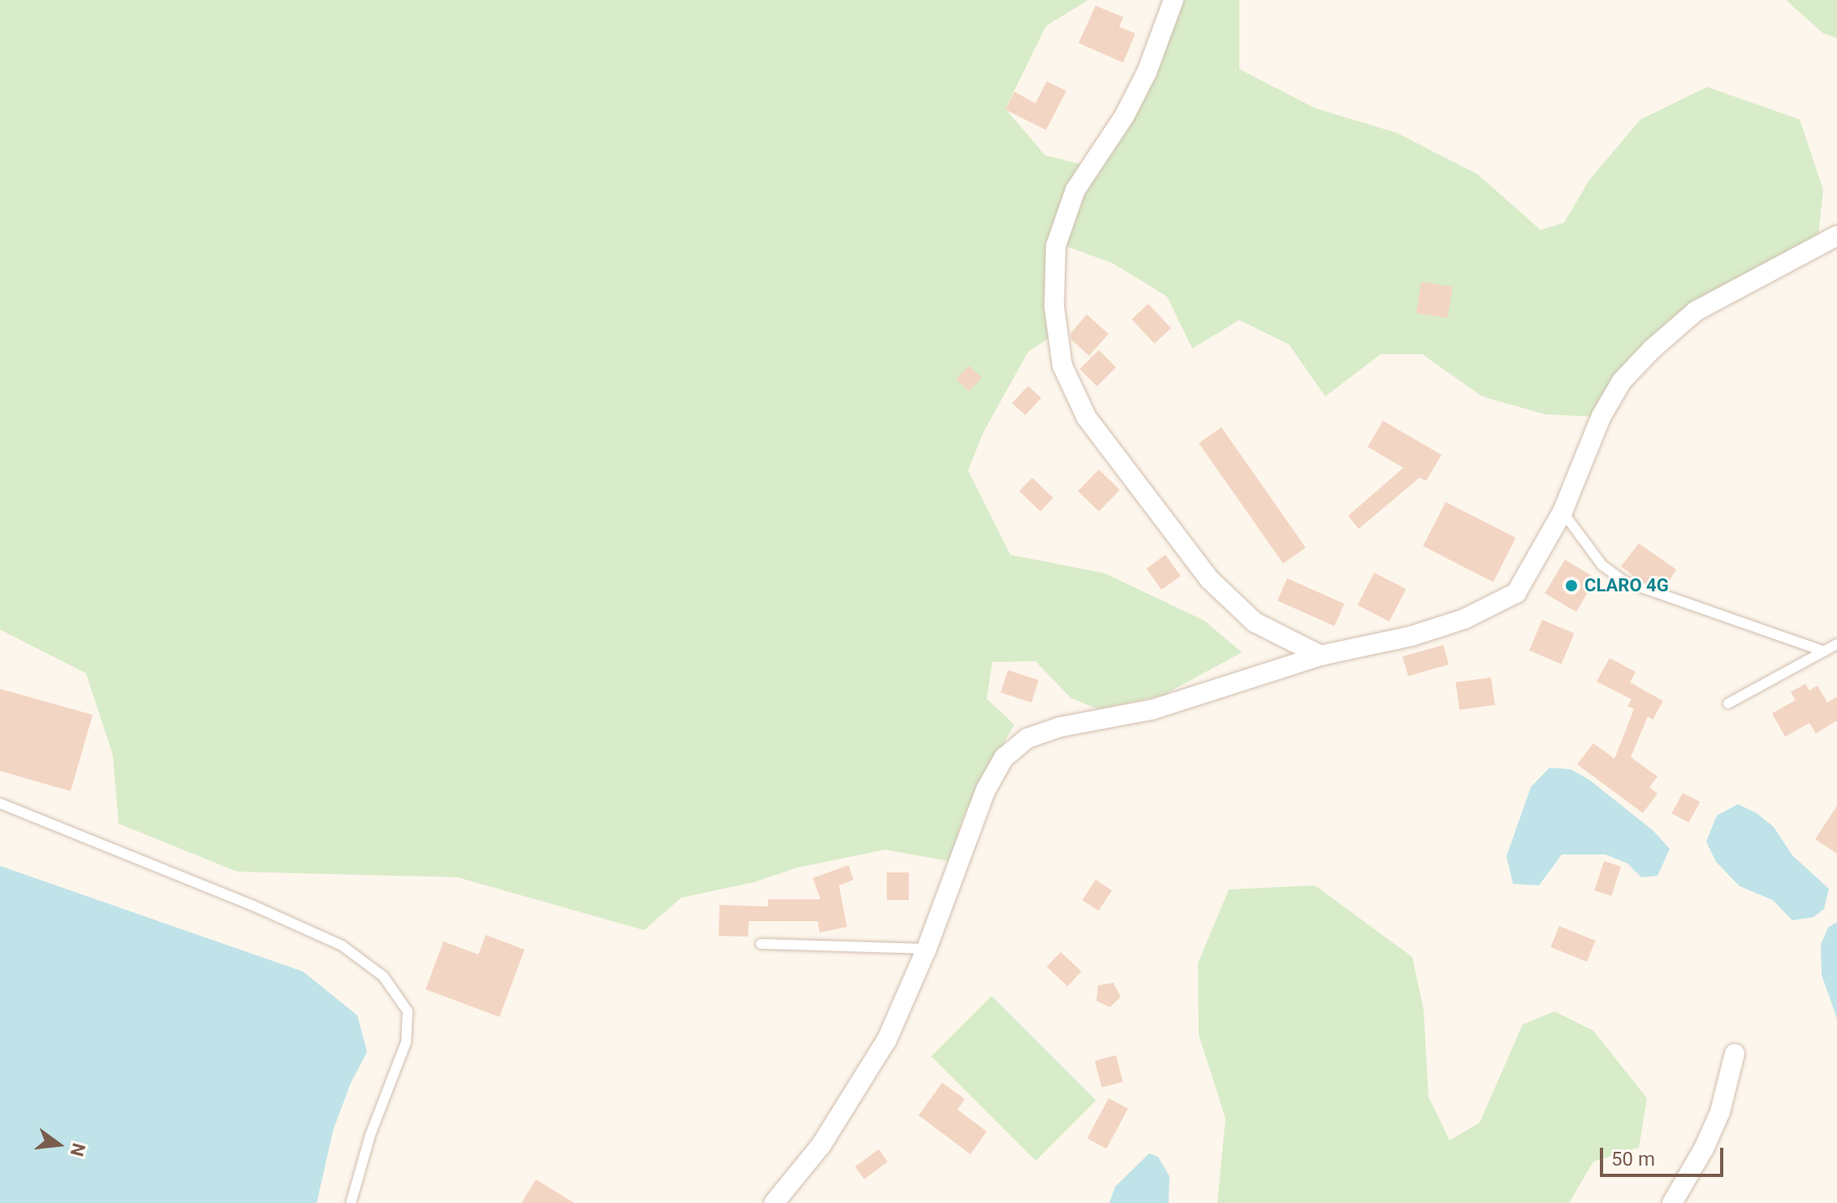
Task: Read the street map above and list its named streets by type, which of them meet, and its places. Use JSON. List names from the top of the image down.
{
  "places": ["CLARO 4G"],
  "scale_bar": "50 m",
  "north": "right"
}
